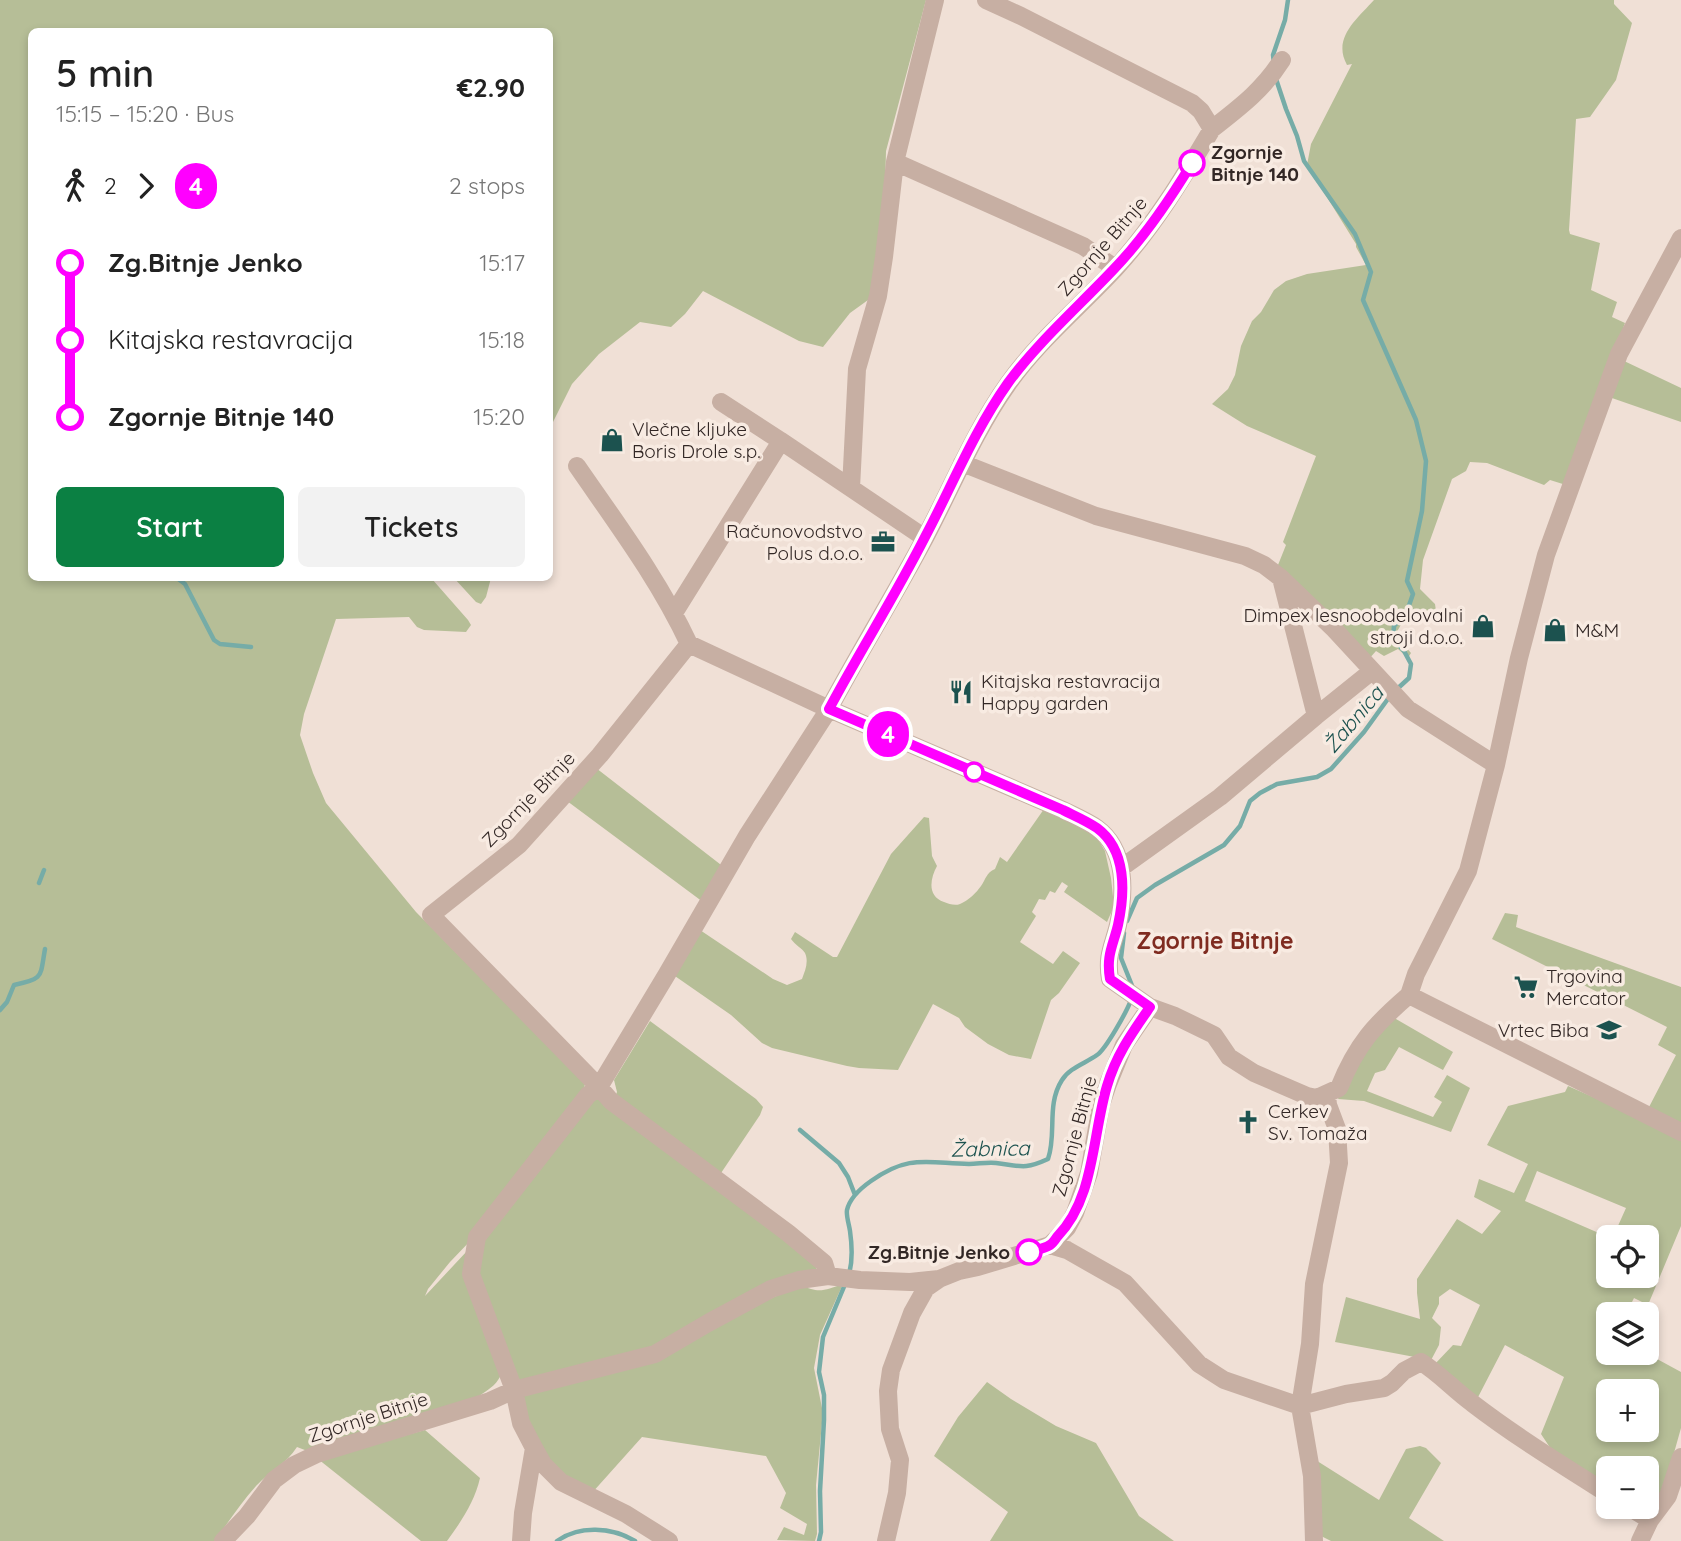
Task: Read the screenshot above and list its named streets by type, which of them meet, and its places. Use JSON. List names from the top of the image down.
{
  "streets": {
    "street": ["Zgornje Bitnje"]
  },
  "districts": ["Zgornje Bitnje"],
  "water": ["Žabnica"],
  "places": {
    "other": ["Zgornje Bitnje 140", "Zg.Bitnje Jenko"],
    "shop": ["Vlečne kljuke Boris Drole s.p.", "Dimpex lesnoobdelovalni stroji d.o.o.", "M&M"],
    "office": ["Računovodstvo Polus d.o.o."],
    "restaurant": ["Kitajska restavracija Happy garden"],
    "supermarket": ["Trgovina Mercator"],
    "school or university": ["Vrtec Biba"],
    "church": ["Cerkev Sv. Tomaža"]
  },
  "lines": ["bus line 4"],
  "page": {
    "on_map": "4",
    "heading": ["5 min", "15:15 – 15:20 · Bus", "€2.90"],
    "legs": ["2", "4", "2 stops"],
    "list": [
      {
        "name": "Zg.Bitnje Jenko",
        "value": "15:17"
      },
      {
        "name": "Kitajska restavracija",
        "value": "15:18"
      },
      {
        "name": "Zgornje Bitnje 140",
        "value": "15:20"
      }
    ],
    "buttons": ["Start", "Tickets"],
    "map_buttons": ["+", "−"]
  }
}
